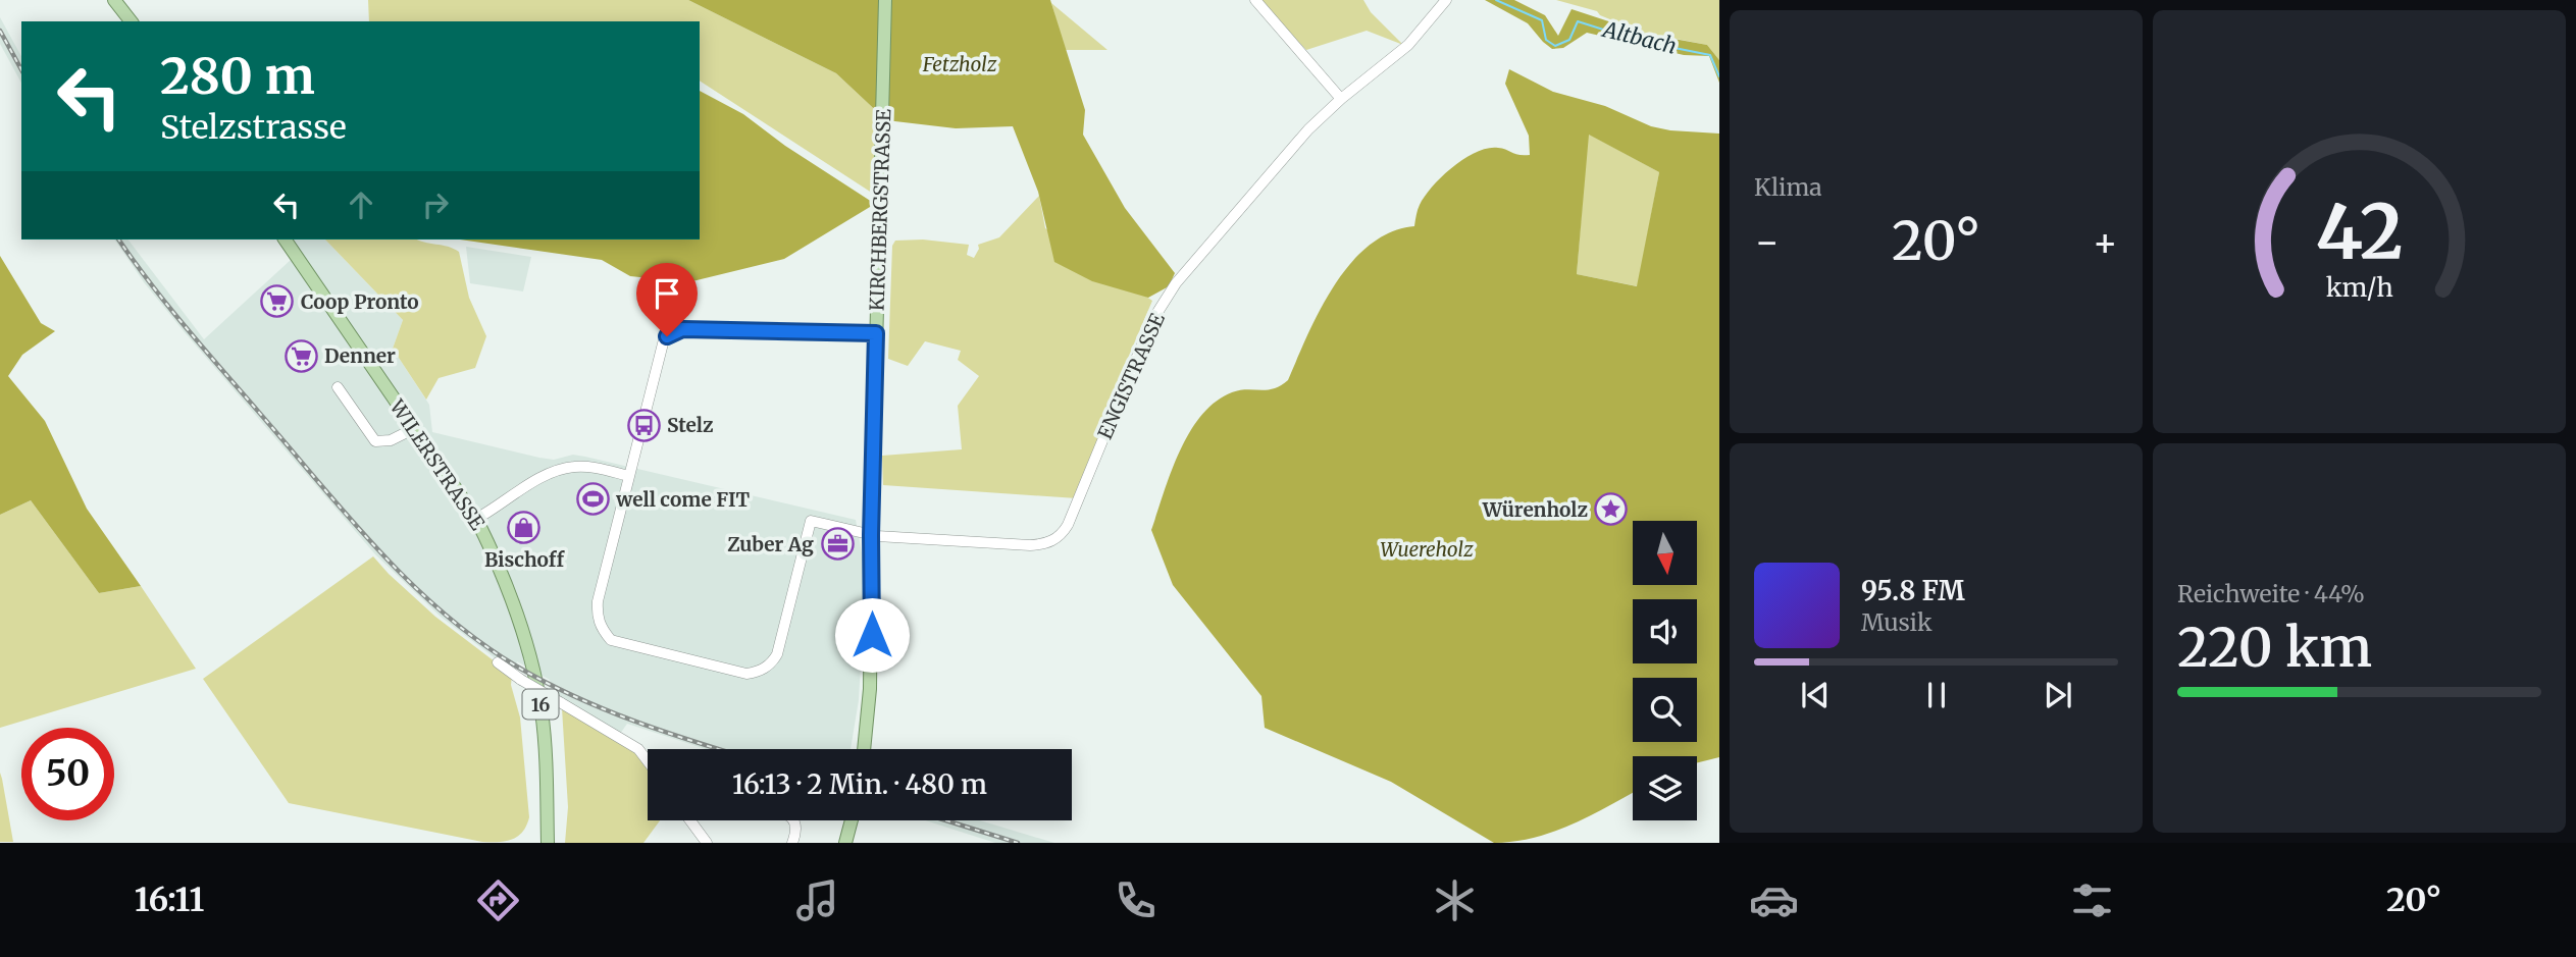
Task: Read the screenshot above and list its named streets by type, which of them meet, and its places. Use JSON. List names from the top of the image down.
{
  "streets": {
    "main road": ["KIRCHBERGSTRASSE", "WILERSTRASSE", "16"],
    "street": ["ENGISTRASSE"]
  },
  "crossings": [
    ["KIRCHBERGSTRASSE", "ENGISTRASSE"]
  ],
  "water": ["Altbach"],
  "parks": ["Fetzholz", "Wuereholz"],
  "places": {
    "supermarket": ["Coop Pronto", "Denner"],
    "bus stop": ["Stelz"],
    "sports": ["well come FIT"],
    "place": ["Würenholz"],
    "shop": ["Bischoff"],
    "office": ["Zuber Ag"]
  },
  "north": "bottom",
  "page": {
    "tile": [
      "Klima",
      ["Reichweite · 44%", "220 km"]
    ],
    "turn": ["280 m", "Stelzstrasse"],
    "heat": ["−", "20°", "+"],
    "song": ["95.8 FM", "Musik"],
    "limit": "50",
    "trip": "16:13 · 2 Min. · 480 m",
    "tabs": ["16:11", "20°"],
    "gauge": ["42", "km/h"]
  }
}
